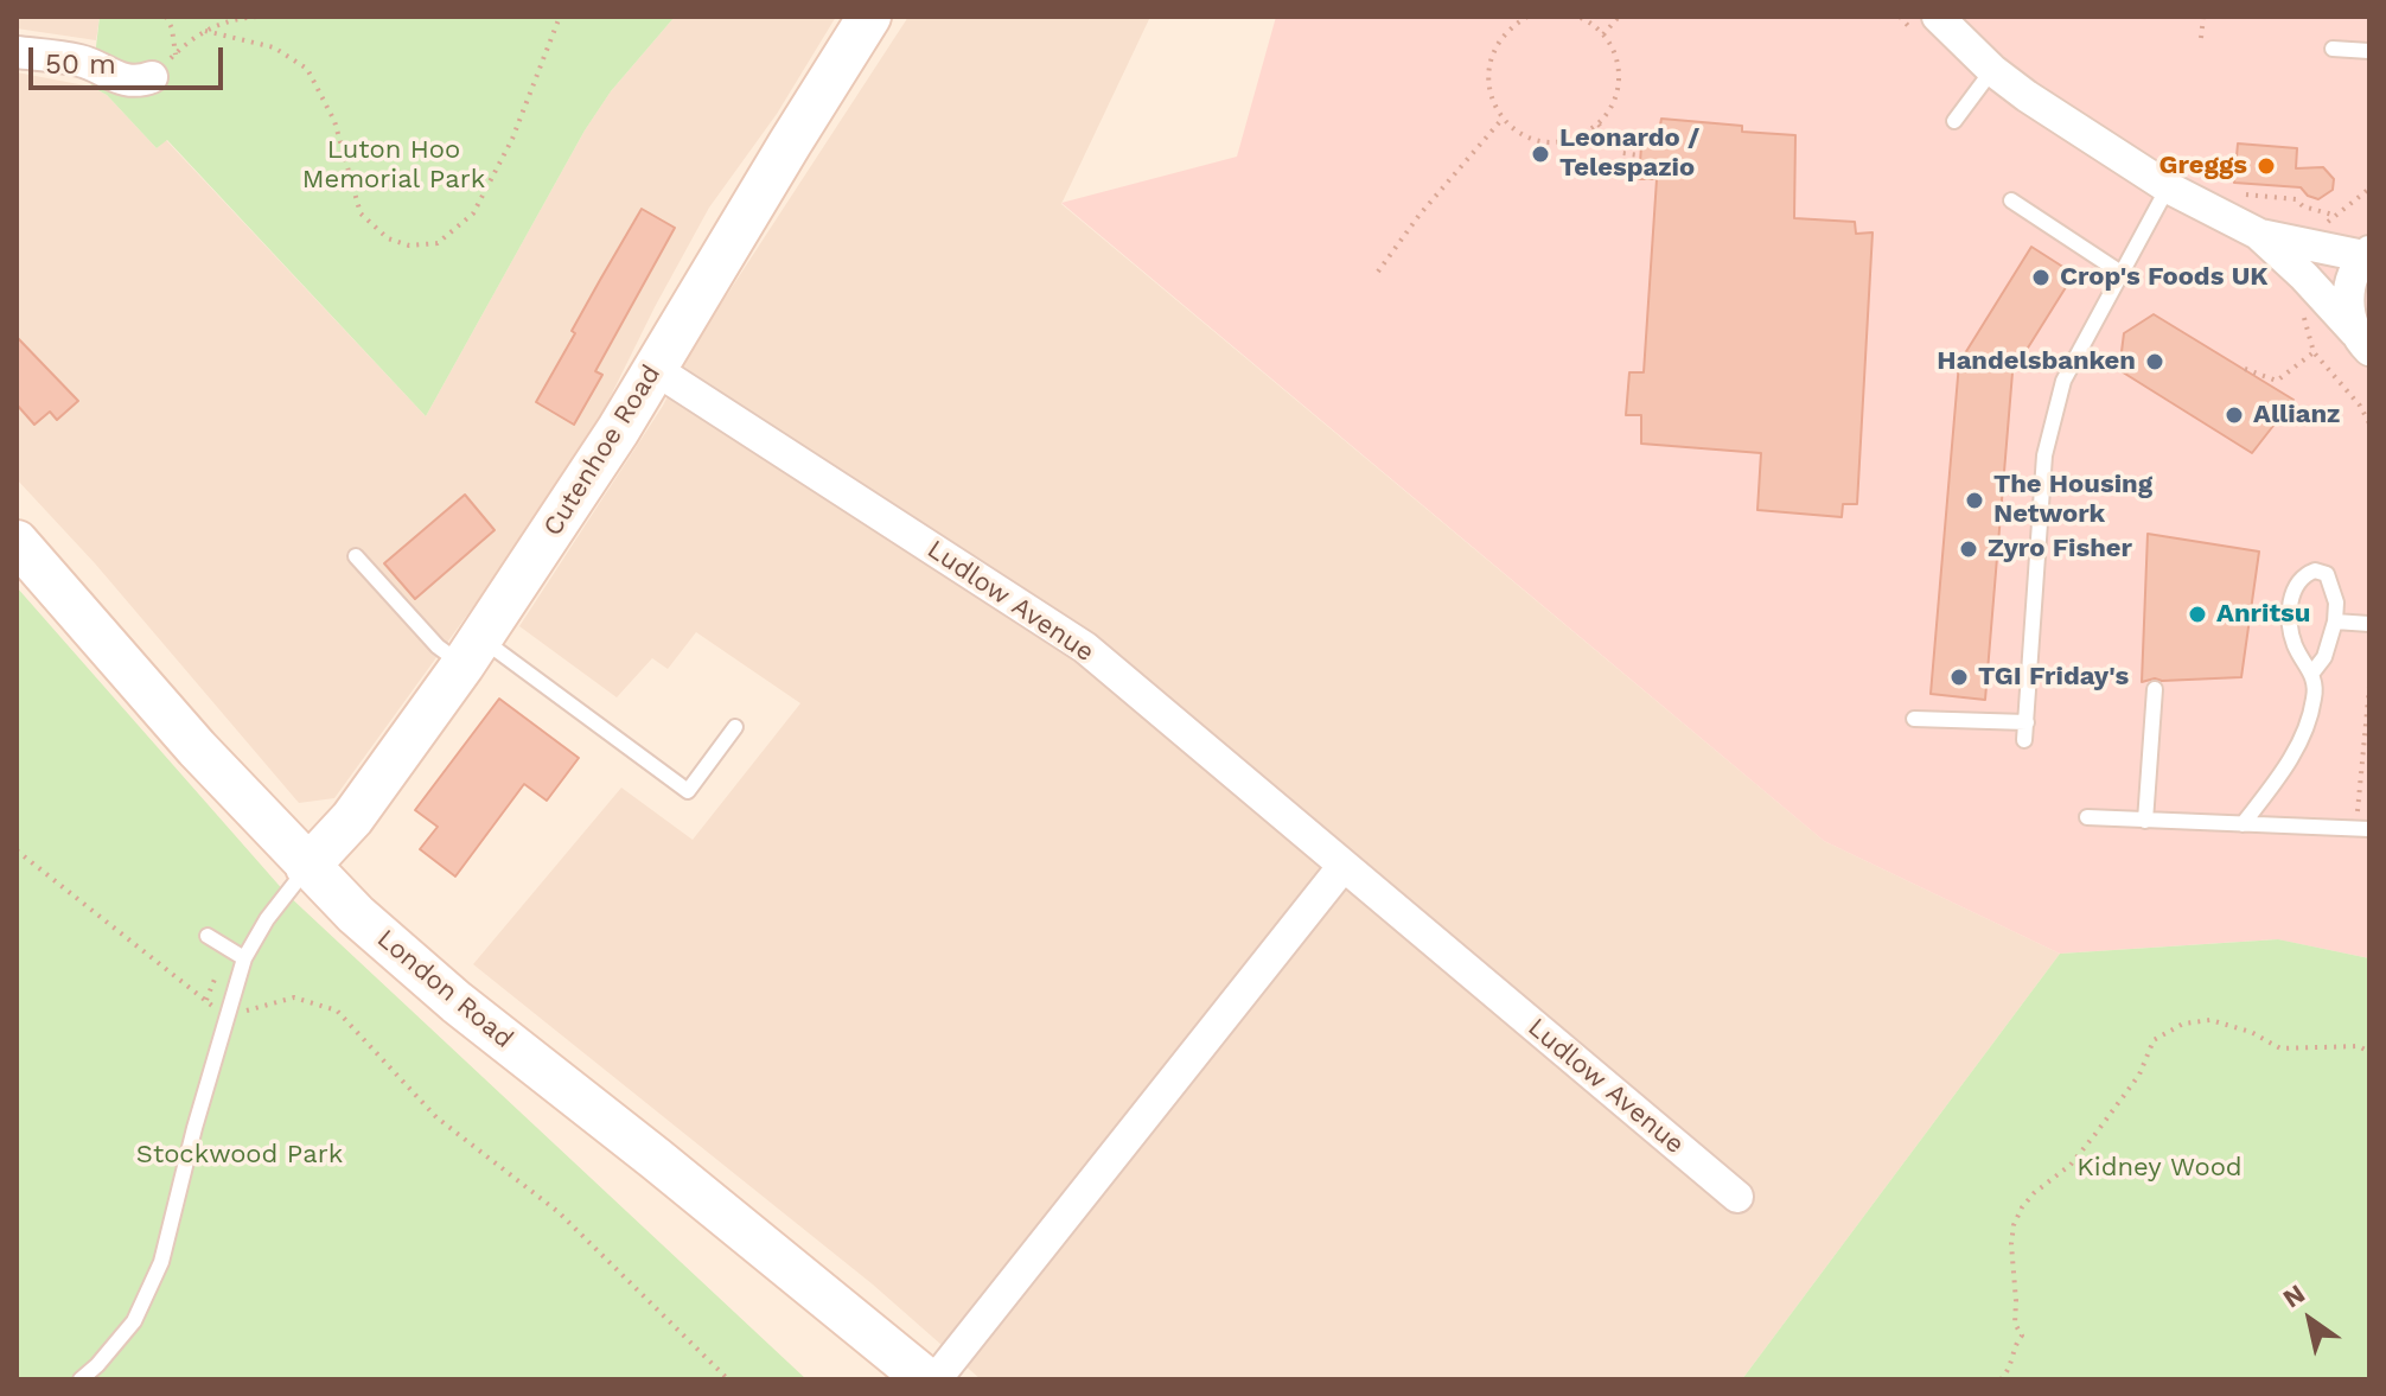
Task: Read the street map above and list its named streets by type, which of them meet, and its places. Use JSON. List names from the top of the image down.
{
  "streets": {
    "street": ["Cutenhoe Road", "Ludlow Avenue", "London Road"]
  },
  "crossings": [
    ["Cutenhoe Road", "Ludlow Avenue"],
    ["Cutenhoe Road", "London Road"]
  ],
  "parks": ["Luton Hoo Memorial Park", "Stockwood Park", "Kidney Wood"],
  "places": [
    "Leonardo / Telespazio",
    "Greggs",
    "Crop's Foods UK",
    "Handelsbanken",
    "Allianz",
    "The Housing Network",
    "Zyro Fisher",
    "Anritsu",
    "TGI Friday's"
  ],
  "scale_bar": "50 m",
  "north": "top left"
}
